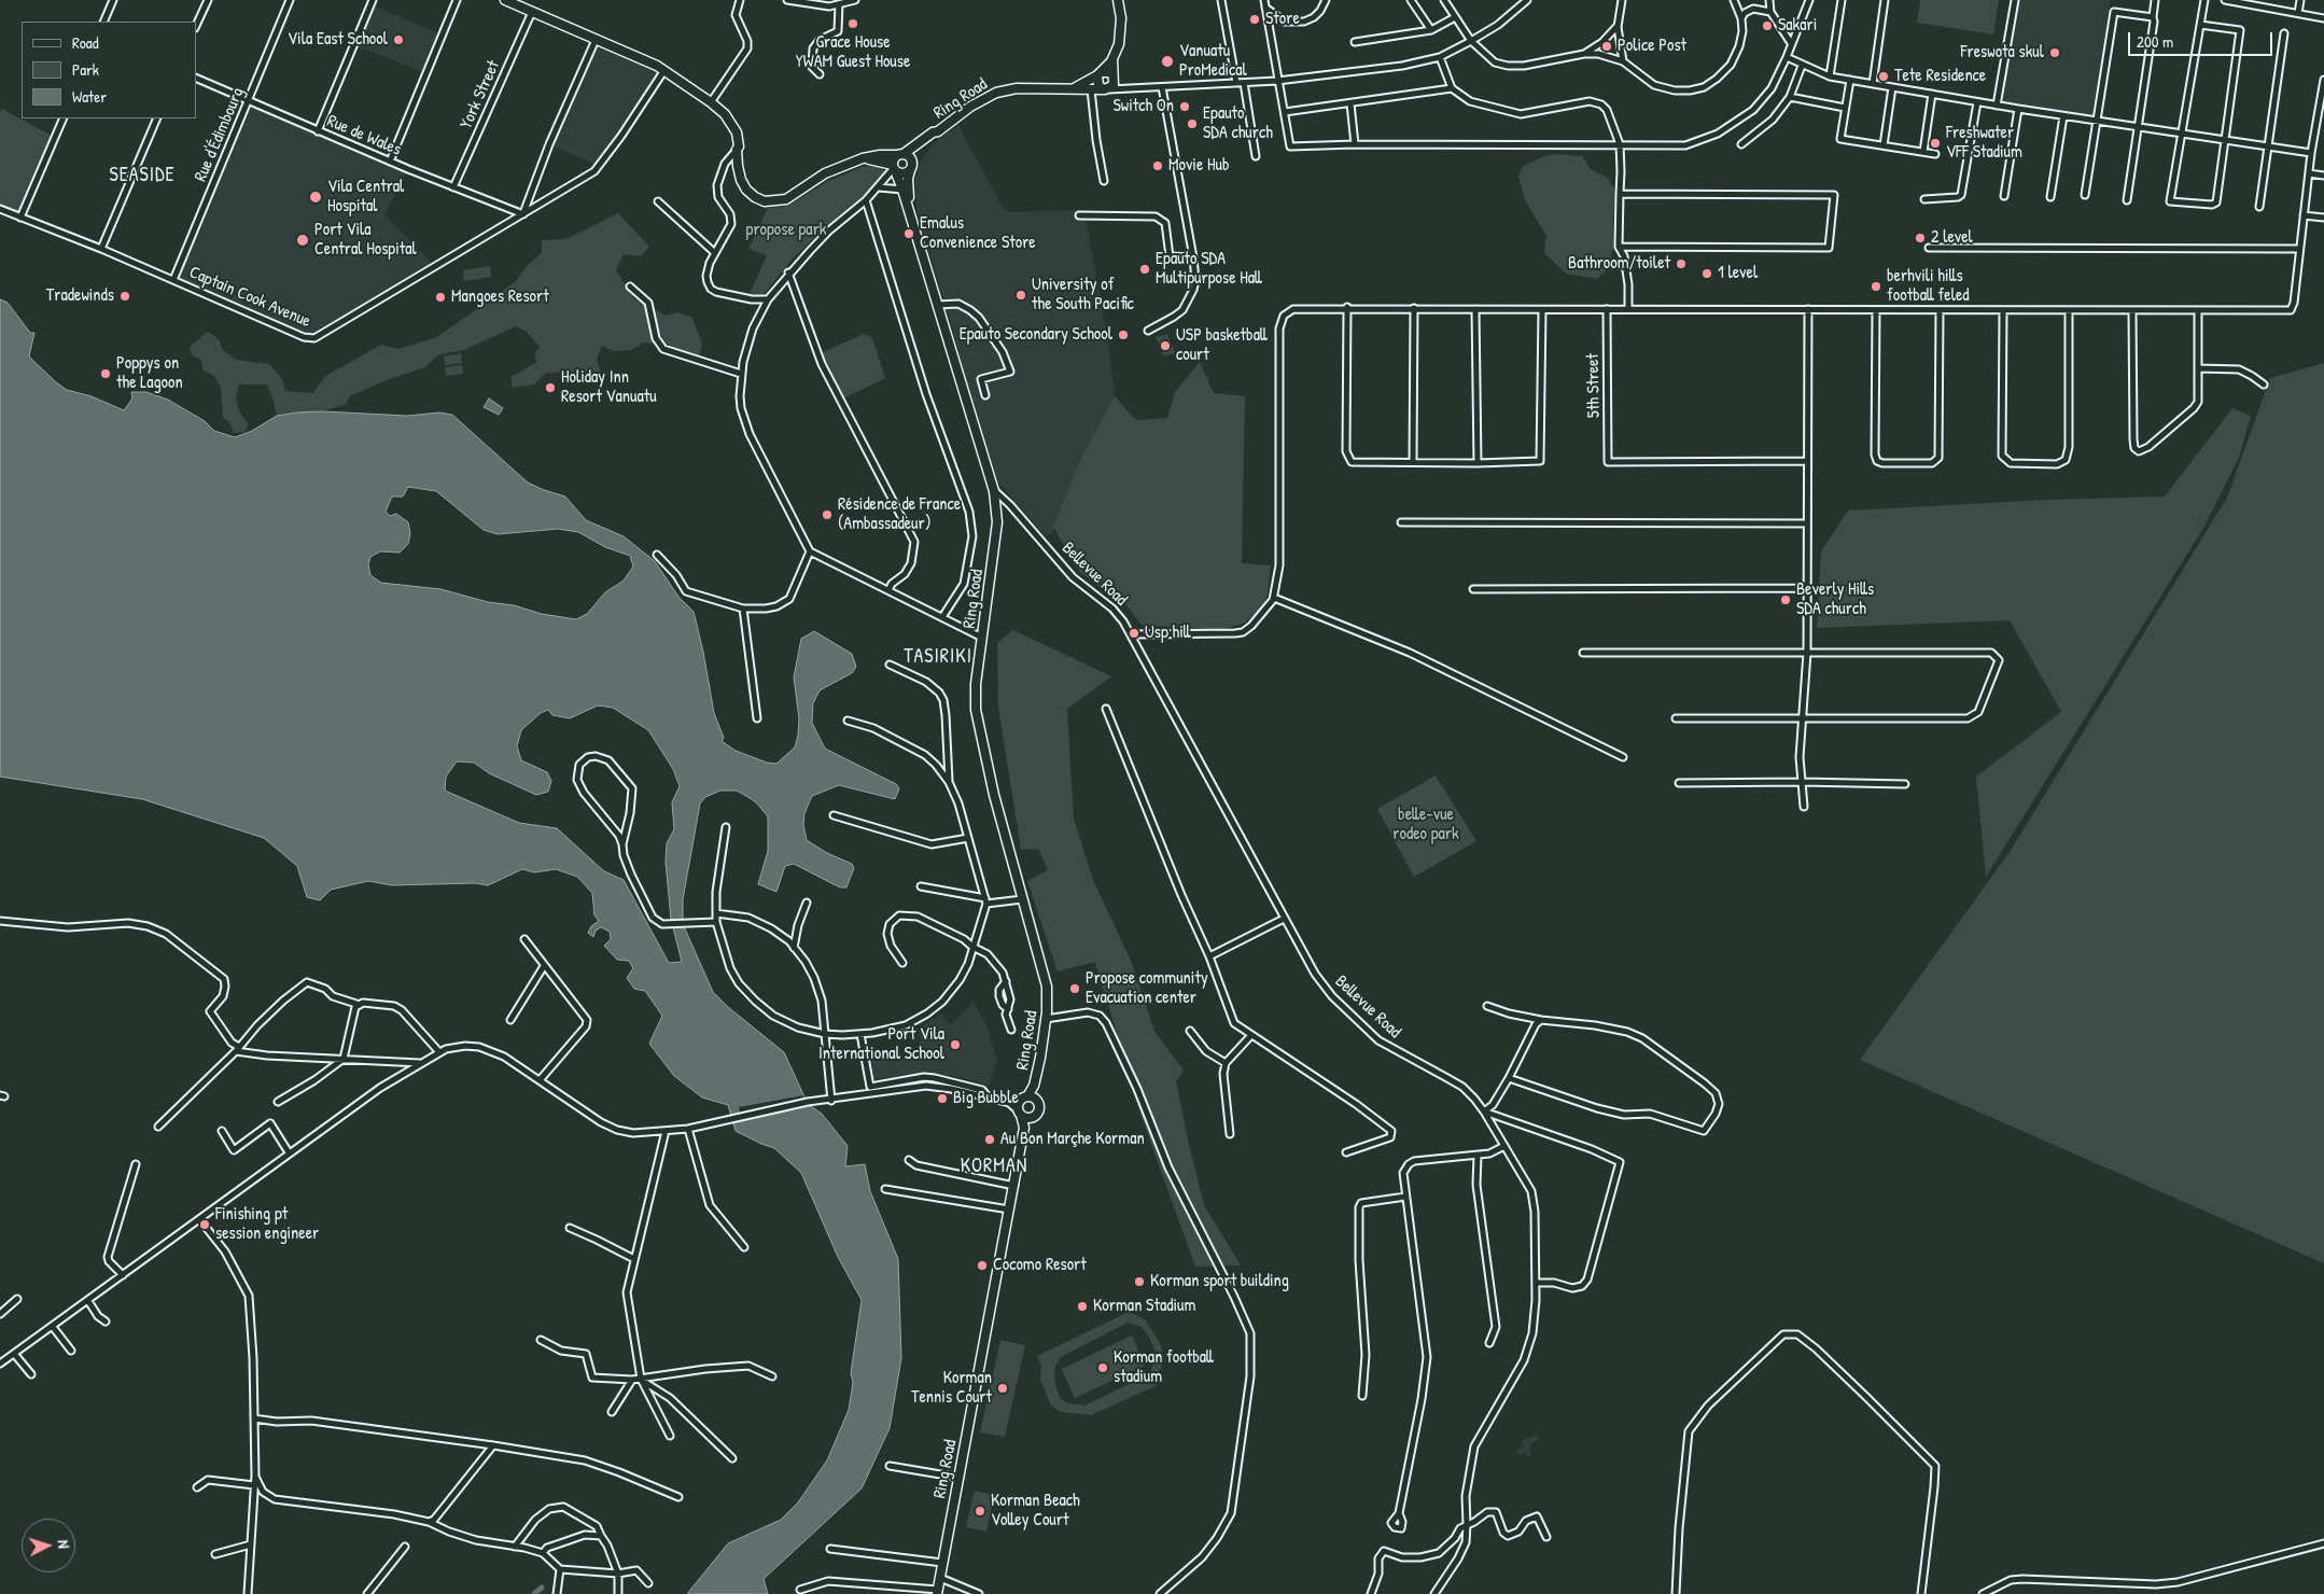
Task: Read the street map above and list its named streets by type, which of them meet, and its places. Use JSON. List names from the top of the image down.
{
  "streets": {
    "main road": ["Ring Road"],
    "street": [
      "York Street",
      "Rue d'Édimbourg",
      "Rue de Wales",
      "Captain Cook Avenue",
      "5th Street",
      "Bellevue Road"
    ]
  },
  "crossings": [
    ["York Street", "Rue de Wales"],
    ["Ring Road", "Bellevue Road"],
    ["Rue d'Édimbourg", "Rue de Wales"],
    ["Rue d'Édimbourg", "Captain Cook Avenue"],
    ["Rue de Wales", "Captain Cook Avenue"]
  ],
  "districts": ["SEASIDE", "TASIRIKI", "KORMAN"],
  "parks": ["propose park", "belle-vue rodeo park"],
  "places": [
    "Store",
    "Grace House YWAM Guest House",
    "Sakari",
    "Vila East School",
    "Police Post",
    "Freswota skul",
    "Vanuatu ProMedical",
    "Tete Residence",
    "Switch On",
    "Epauto SDA church",
    "Freshwater VFF Stadium",
    "Movie Hub",
    "Vila Central Hospital",
    "Emalus Convenience Store",
    "2 level",
    "Port Vila Central Hospital",
    "Bathroom/toilet",
    "Epauto SDA Multipurpose Hall",
    "1 level",
    "berhvili hills football feled",
    "University of the South Pacific",
    "Tradewinds",
    "Mangoes Resort",
    "Epauto Secondary School",
    "USP basketball court",
    "Poppys on the Lagoon",
    "Holiday Inn Resort Vanuatu",
    "Résidence de France (Ambassadeur)",
    "Beverly Hills SDA church",
    "Usp hill",
    "Propose community Evacuation center",
    "Port Vila International School",
    "Big Bubble",
    "Au Bon Marçhe Korman",
    "Finishing pt session engineer",
    "Cocomo Resort",
    "Korman sport building",
    "Korman Stadium",
    "Korman football stadium",
    "Korman Tennis Court",
    "Korman Beach Volley Court"
  ],
  "legend": ["Road", "Park", "Water"],
  "scale_bar": "200 m",
  "north": "right"
}
